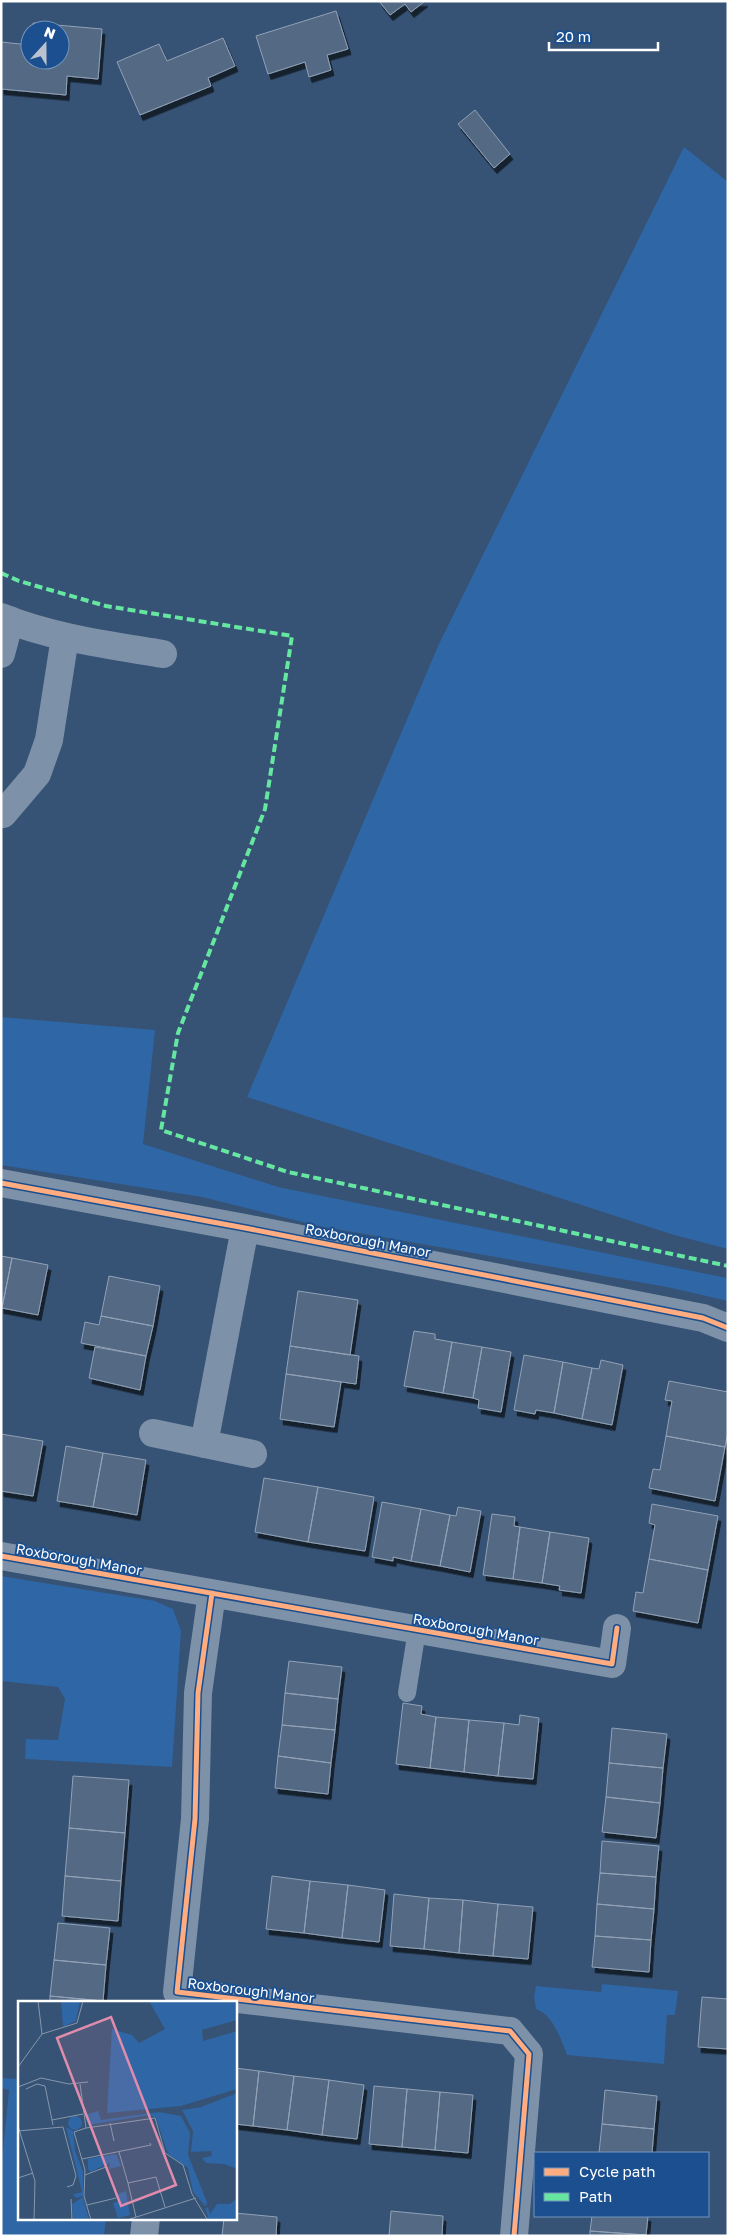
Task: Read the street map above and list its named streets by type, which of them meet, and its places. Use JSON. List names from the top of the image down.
{
  "streets": {
    "street": ["Roxborough Manor"]
  },
  "legend": ["Cycle path", "Path"],
  "scale_bar": "20 m",
  "north": "top"
}
